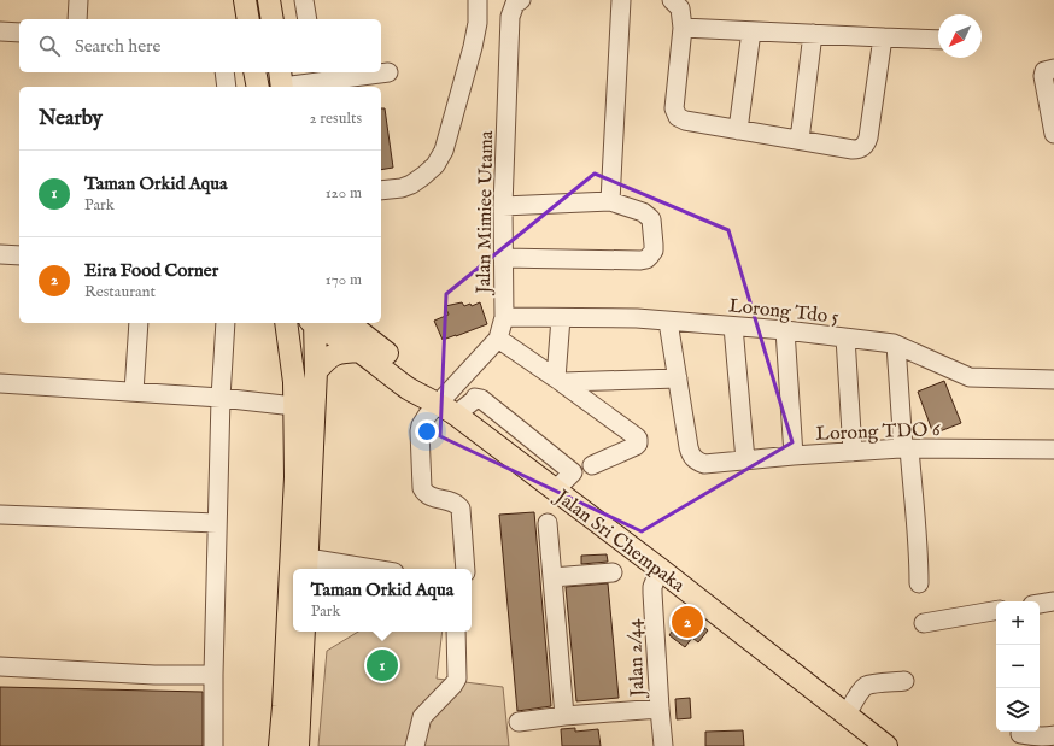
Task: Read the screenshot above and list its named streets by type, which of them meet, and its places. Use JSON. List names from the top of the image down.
{
  "streets": {
    "main road": ["Jalan Sri Chempaka"],
    "street": [
      "Jalan Mimiee Utama",
      "Lorong Tdo 5",
      "Lorong TDO 6",
      "Jalan 2/44"
    ]
  },
  "crossings": [
    ["Jalan Mimiee Utama", "Lorong Tdo 5"],
    ["Jalan Sri Chempaka", "Jalan 2/44"]
  ],
  "north": "bottom left",
  "page": {
    "search": "Search here",
    "heading": ["Nearby", "2 results"],
    "list": [
      {
        "mark": "1",
        "name": "Taman Orkid Aqua",
        "note": "Park",
        "value": "120 m"
      },
      {
        "mark": "2",
        "name": "Eira Food Corner",
        "note": "Restaurant",
        "value": "170 m"
      }
    ],
    "popup": ["Taman Orkid Aqua", "Park"],
    "map_buttons": ["+", "−"],
    "pins": ["2", "1"]
  }
}
